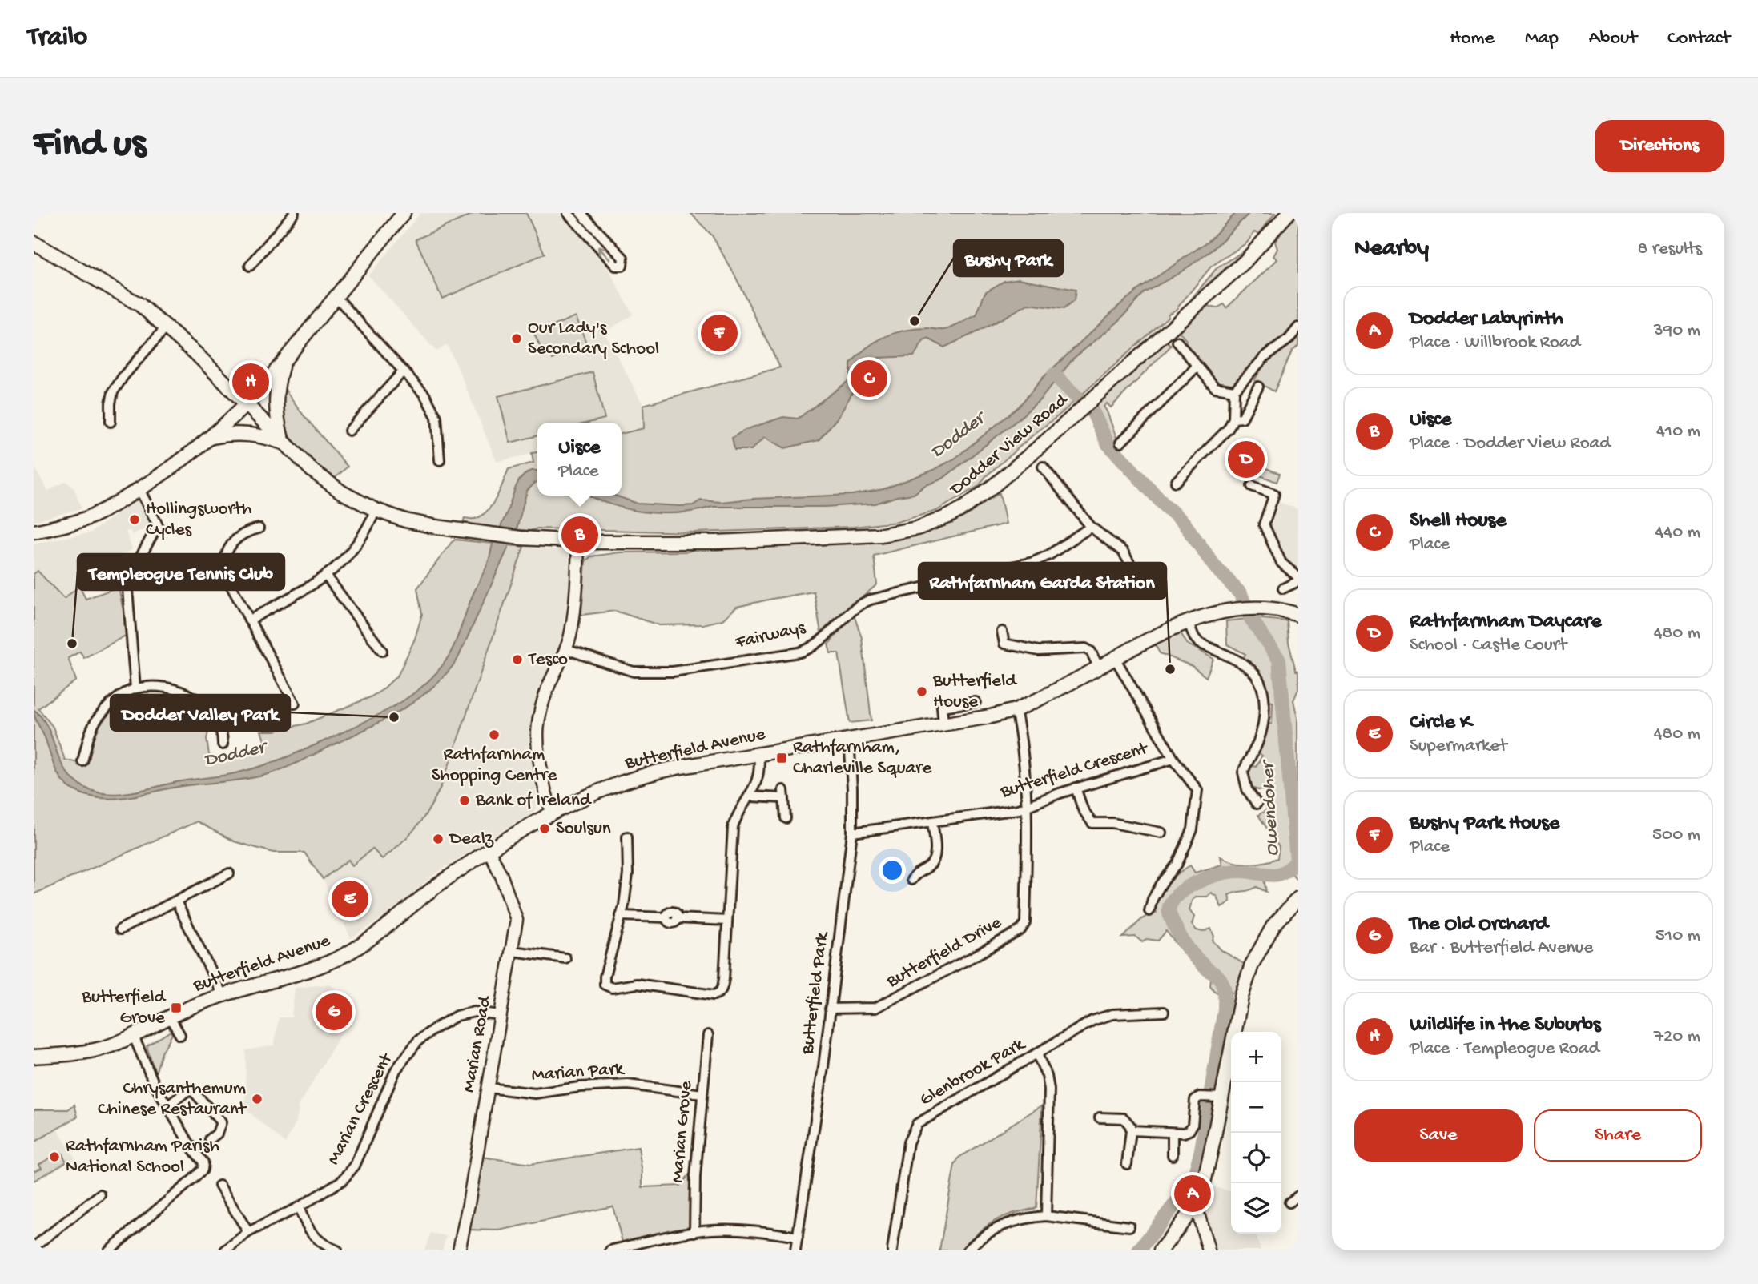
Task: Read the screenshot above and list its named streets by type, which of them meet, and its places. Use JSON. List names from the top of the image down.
{
  "streets": {
    "main road": ["Dodder View Road", "Butterfield Avenue"],
    "street": [
      "Fairways",
      "Butterfield Crescent",
      "Butterfield Drive",
      "Butterfield Park",
      "Marian Road",
      "Marian Park",
      "Glenbrook Park",
      "Marian Crescent",
      "Marian Grove"
    ]
  },
  "crossings": [
    ["Butterfield Avenue", "Butterfield Drive"],
    ["Butterfield Avenue", "Butterfield Park"],
    ["Butterfield Avenue", "Marian Road"],
    ["Butterfield Crescent", "Butterfield Drive"],
    ["Butterfield Crescent", "Butterfield Park"],
    ["Butterfield Drive", "Butterfield Park"],
    ["Marian Road", "Marian Park"],
    ["Marian Road", "Marian Crescent"],
    ["Marian Park", "Marian Grove"]
  ],
  "water": ["Dodder", "Owendoher"],
  "places": {
    "other": [
      "Bushy Park",
      "Our Lady's Secondary School",
      "Hollingsworth Cycles",
      "Templeogue Tennis Club",
      "Tesco",
      "Rathfarnham Garda Station",
      "Butterfield House",
      "Dodder Valley Park",
      "Rathfarnham Shopping Centre",
      "Bank of Ireland",
      "Soulsun",
      "Dealz",
      "Chrysanthemum Chinese Restaurant",
      "Rathfarnham Parish National School"
    ],
    "transit": ["Rathfarnham, Charleville Square", "Butterfield Grove"]
  },
  "page": {
    "header": "Trailo",
    "nav": [
      "Home",
      "Map",
      "About",
      "Contact"
    ],
    "buttons": [
      "Directions",
      ["Save", "Share"]
    ],
    "title": "Find us",
    "heading": ["Nearby", "8 results"],
    "list": [
      {
        "mark": "A",
        "name": "Dodder Labyrinth",
        "note": "Place · Willbrook Road",
        "value": "390 m"
      },
      {
        "mark": "B",
        "name": "Uisce",
        "note": "Place · Dodder View Road",
        "value": "410 m"
      },
      {
        "mark": "C",
        "name": "Shell House",
        "note": "Place",
        "value": "440 m"
      },
      {
        "mark": "D",
        "name": "Rathfarnham Daycare",
        "note": "School · Castle Court",
        "value": "480 m"
      },
      {
        "mark": "E",
        "name": "Circle K",
        "note": "Supermarket",
        "value": "480 m"
      },
      {
        "mark": "F",
        "name": "Bushy Park House",
        "note": "Place",
        "value": "500 m"
      },
      {
        "mark": "G",
        "name": "The Old Orchard",
        "note": "Bar · Butterfield Avenue",
        "value": "510 m"
      },
      {
        "mark": "H",
        "name": "Wildlife in the Suburbs",
        "note": "Place · Templeogue Road",
        "value": "720 m"
      }
    ],
    "pins": [
      "F",
      "C",
      "H",
      "D",
      "B",
      "E",
      "G",
      "A"
    ],
    "popup": ["Uisce", "Place"],
    "map_buttons": ["+", "−"]
  }
}
